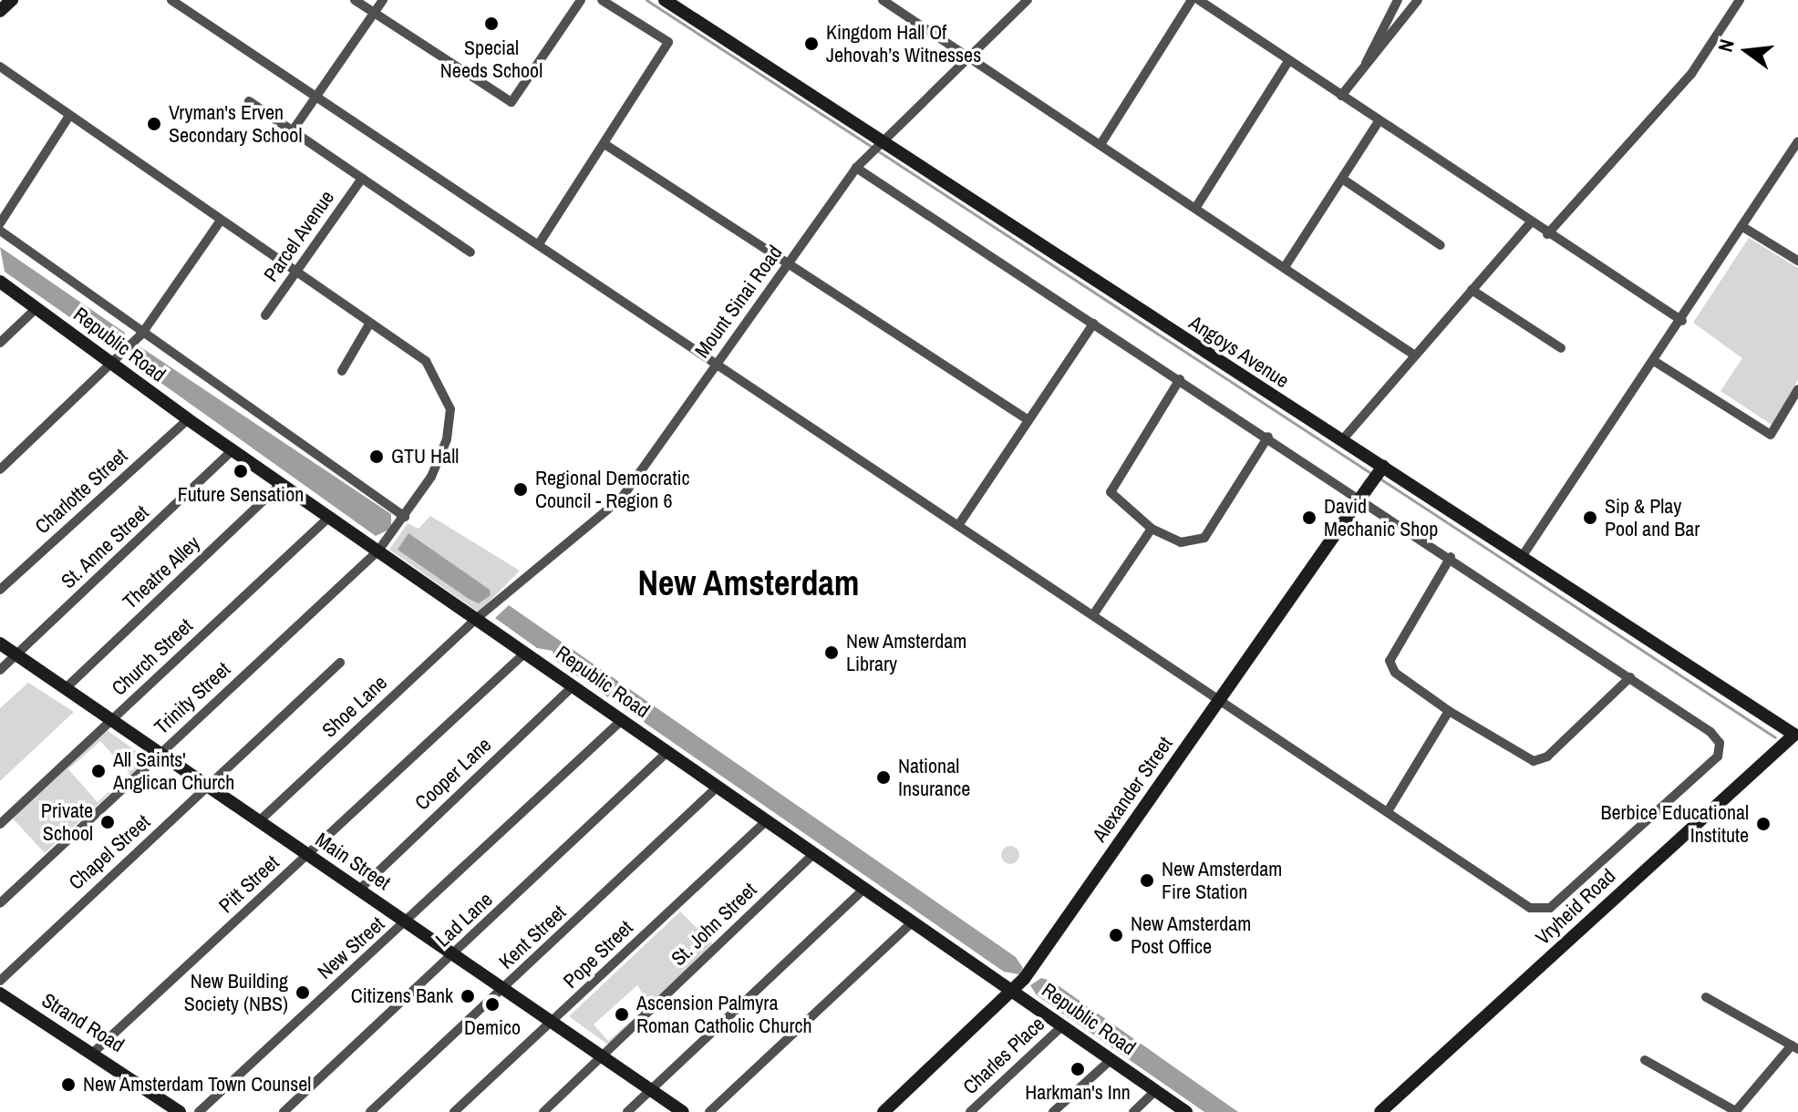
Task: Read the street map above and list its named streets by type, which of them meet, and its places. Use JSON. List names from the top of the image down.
{
  "streets": {
    "street": [
      "Parcel Avenue",
      "Mount Sinai Road",
      "Republic Road",
      "Angoys Avenue",
      "Charlotte Street",
      "St. Anne Street",
      "Theatre Alley",
      "Church Street",
      "Trinity Street",
      "Shoe Lane",
      "Cooper Lane",
      "Alexander Street",
      "Chapel Street",
      "Main Street",
      "Pitt Street",
      "Vryheid Road",
      "Lad Lane",
      "St. John Street",
      "Kent Street",
      "New Street",
      "Pope Street",
      "Strand Road",
      "Charles Place"
    ]
  },
  "crossings": [
    ["Parcel Avenue", "Trinity Street"],
    ["Mount Sinai Road", "Republic Road"],
    ["Mount Sinai Road", "Angoys Avenue"],
    ["Mount Sinai Road", "Shoe Lane"],
    ["Republic Road", "Charlotte Street"],
    ["Republic Road", "St. Anne Street"],
    ["Republic Road", "Theatre Alley"],
    ["Republic Road", "Church Street"],
    ["Republic Road", "Trinity Street"],
    ["Republic Road", "Shoe Lane"],
    ["Republic Road", "Cooper Lane"],
    ["Republic Road", "Alexander Street"],
    ["Republic Road", "Pitt Street"],
    ["Republic Road", "Lad Lane"],
    ["Republic Road", "St. John Street"],
    ["Republic Road", "Kent Street"],
    ["Republic Road", "New Street"],
    ["Republic Road", "Pope Street"],
    ["Republic Road", "Charles Place"],
    ["Angoys Avenue", "Alexander Street"],
    ["Angoys Avenue", "Vryheid Road"],
    ["St. Anne Street", "Main Street"],
    ["Theatre Alley", "Main Street"],
    ["Church Street", "Main Street"],
    ["Trinity Street", "Main Street"],
    ["Shoe Lane", "Main Street"],
    ["Cooper Lane", "Main Street"],
    ["Chapel Street", "Main Street"],
    ["Main Street", "Pitt Street"],
    ["Main Street", "Lad Lane"],
    ["Main Street", "St. John Street"],
    ["Main Street", "Kent Street"],
    ["Main Street", "New Street"],
    ["Main Street", "Pope Street"],
    ["Pitt Street", "Strand Road"]
  ],
  "districts": ["New Amsterdam"],
  "places": [
    "Special Needs School",
    "Kingdom Hall Of Jehovah’s Witnesses",
    "Vryman's Erven Secondary School",
    "GTU Hall",
    "Future Sensation",
    "Regional Democratic Council - Region 6",
    "David Mechanic Shop",
    "Sip & Play Pool and Bar",
    "New Amsterdam Library",
    "All Saints' Anglican Church",
    "National Insurance",
    "Private School",
    "Berbice Educational Institute",
    "New Amsterdam Fire Station",
    "New Amsterdam Post Office",
    "New Building Society (NBS)",
    "Citizens Bank",
    "Demico",
    "Ascension Palmyra Roman Catholic Church",
    "Harkman's Inn",
    "New Amsterdam Town Counsel"
  ],
  "north": "left"
}
